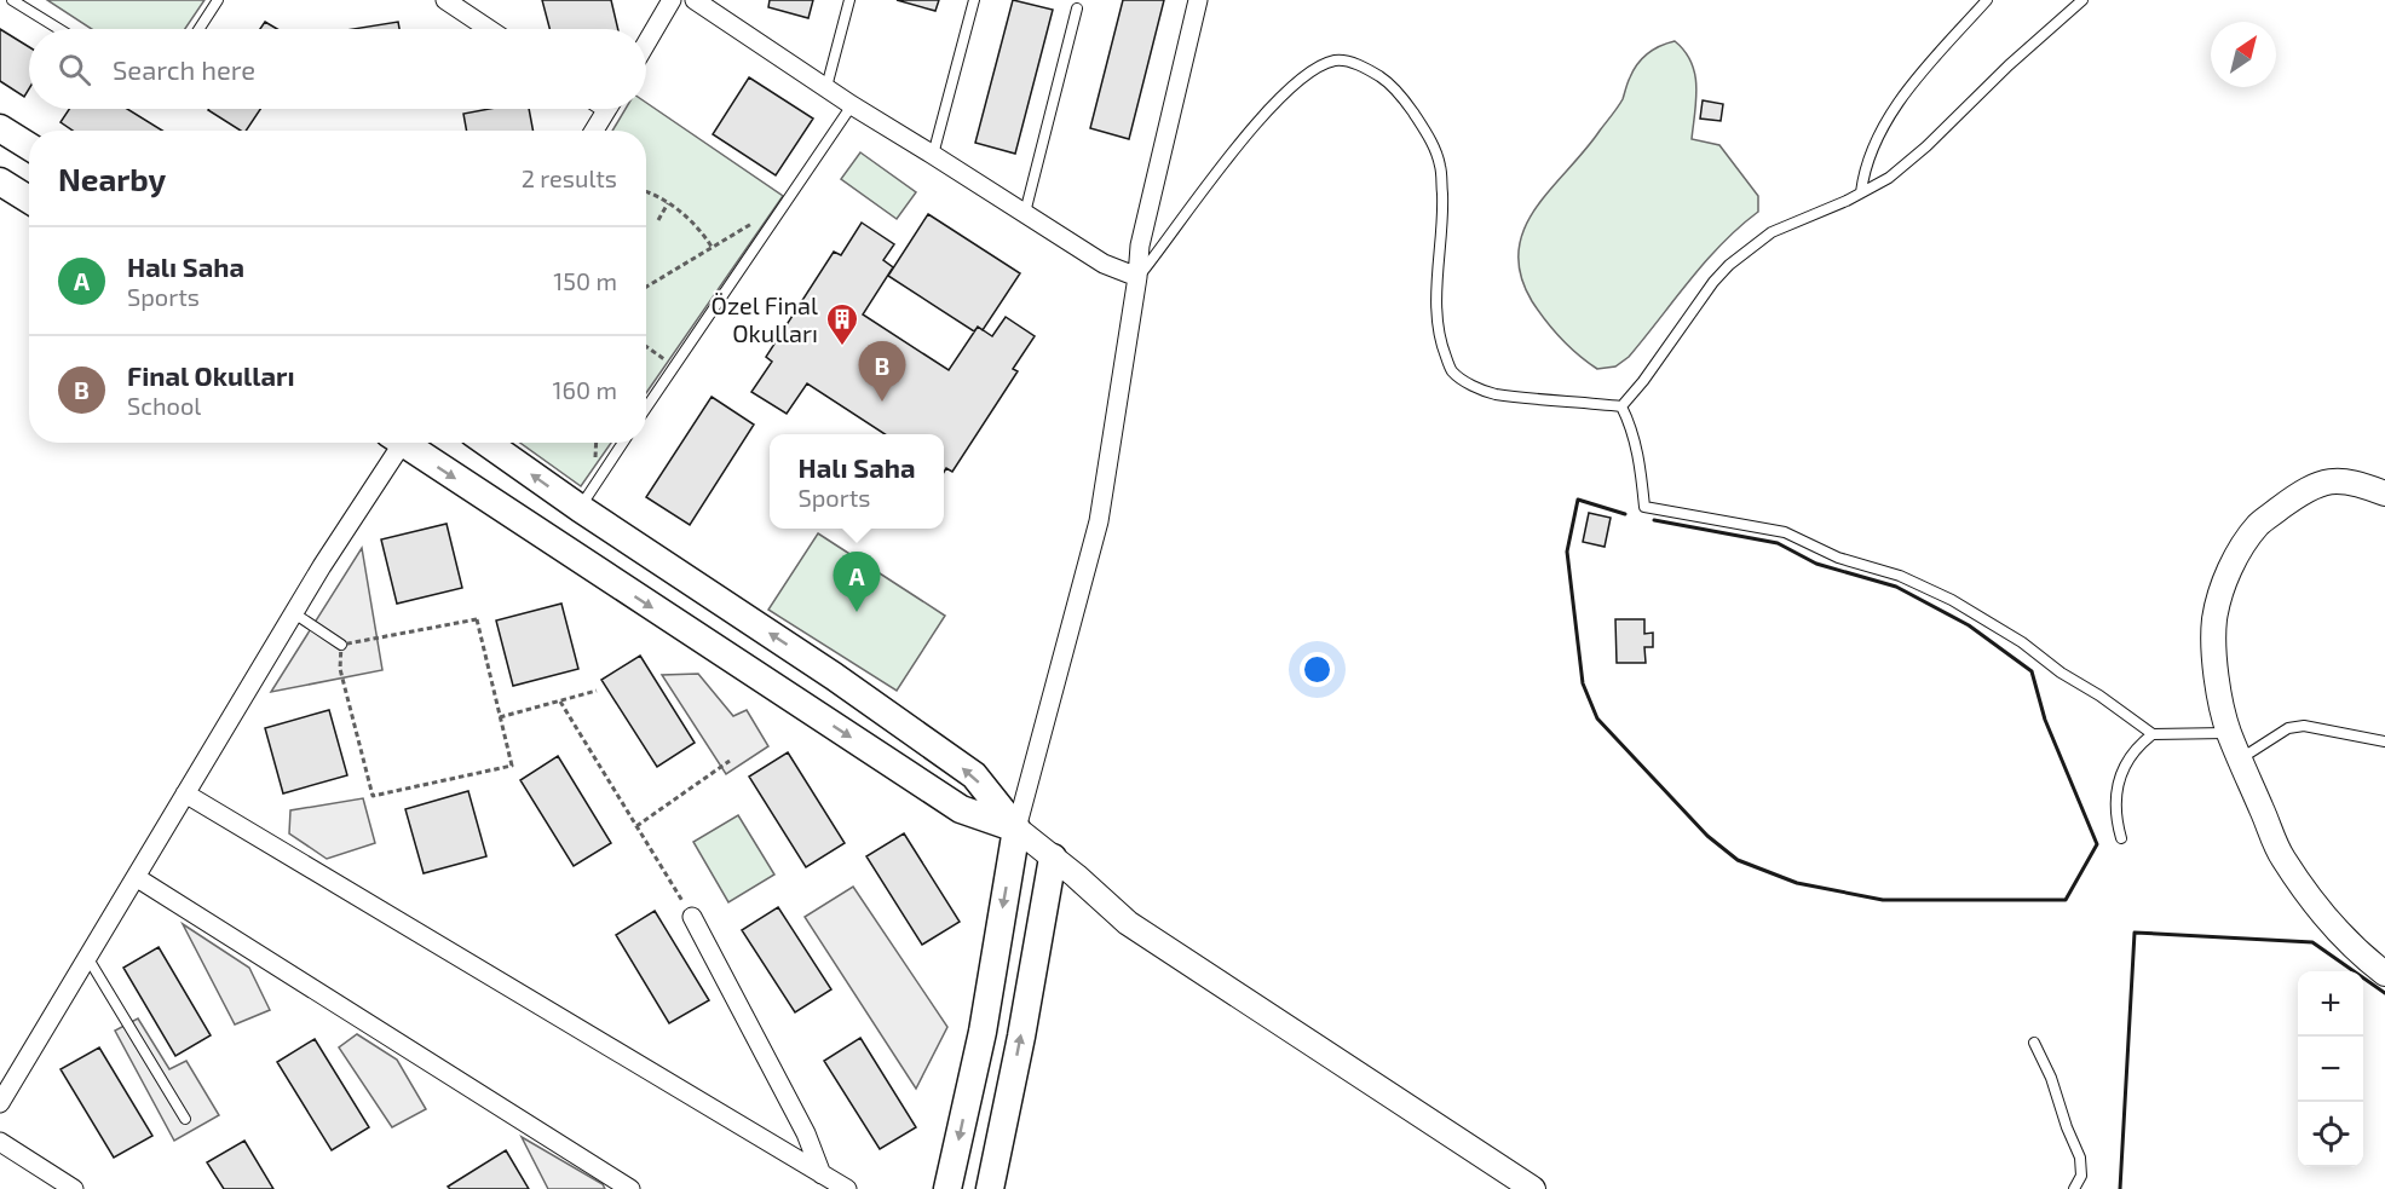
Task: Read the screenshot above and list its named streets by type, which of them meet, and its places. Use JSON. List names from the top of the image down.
{
  "places": {
    "building": ["Özel Final Okulları"]
  },
  "north": "top right",
  "page": {
    "search": "Search here",
    "heading": ["Nearby", "2 results"],
    "list": [
      {
        "mark": "A",
        "name": "Halı Saha",
        "note": "Sports",
        "value": "150 m"
      },
      {
        "mark": "B",
        "name": "Final Okulları",
        "note": "School",
        "value": "160 m"
      }
    ],
    "pins": ["B", "A"],
    "popup": ["Halı Saha", "Sports"],
    "map_buttons": ["+", "−"]
  }
}
